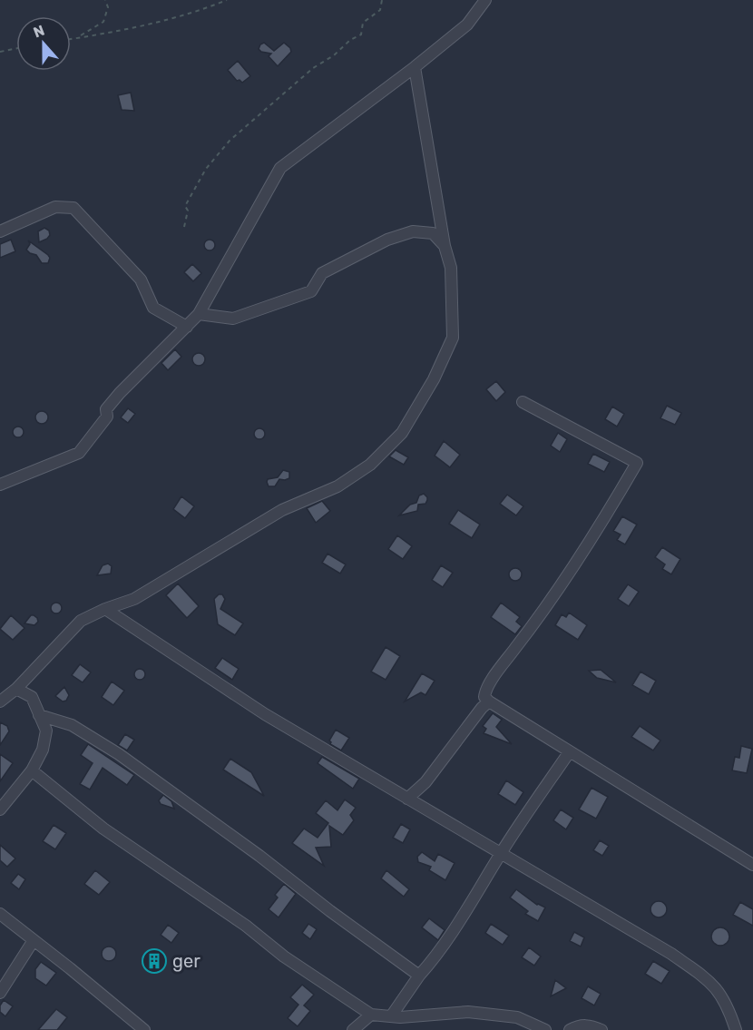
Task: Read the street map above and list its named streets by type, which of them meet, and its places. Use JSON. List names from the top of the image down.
{
  "places": {
    "building": ["ger"]
  },
  "north": "top"
}
